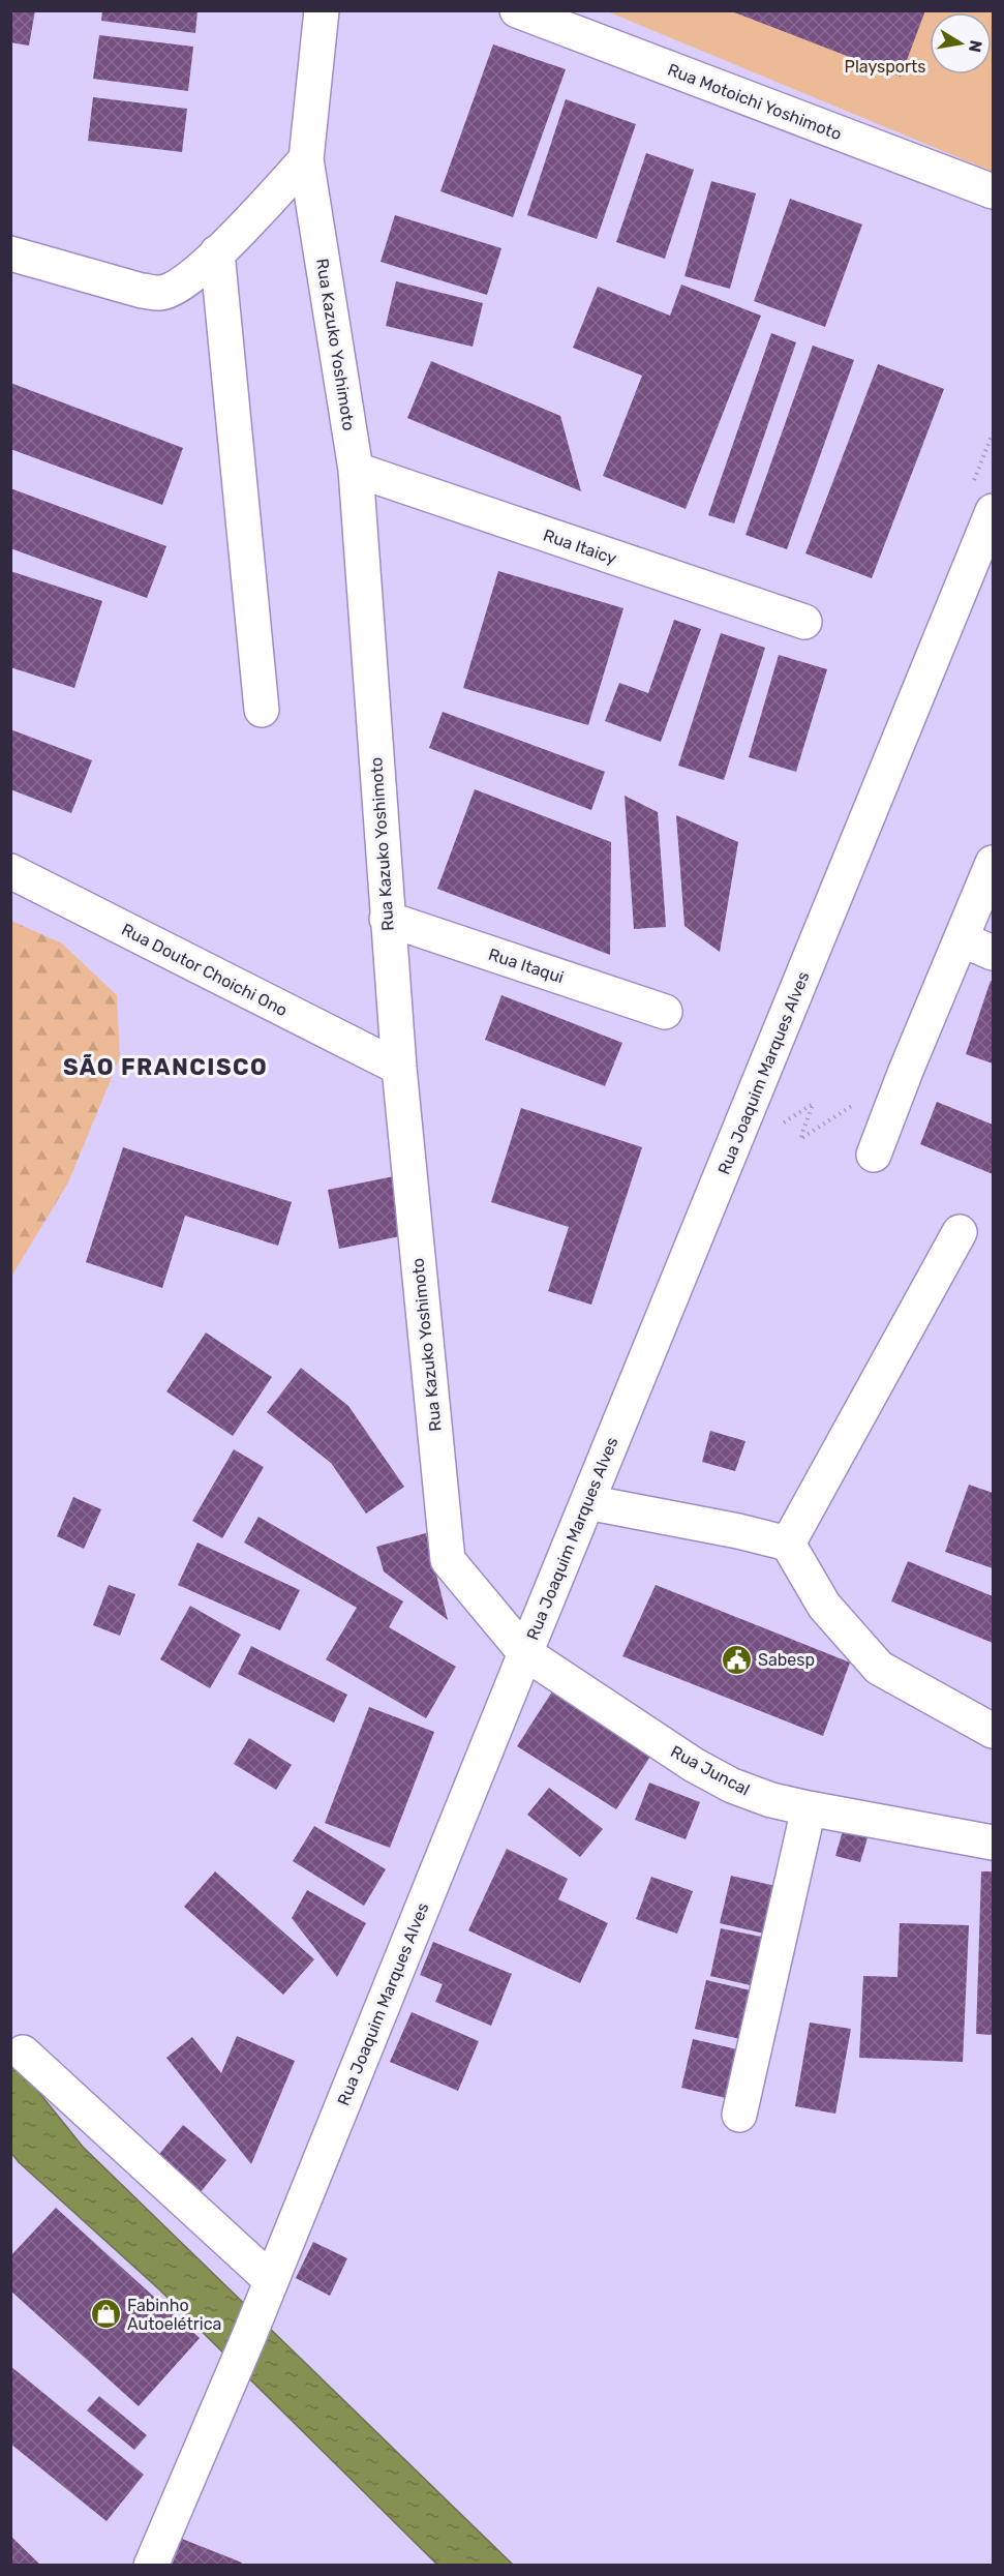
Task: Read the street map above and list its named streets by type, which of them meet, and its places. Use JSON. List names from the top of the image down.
{
  "streets": {
    "street": [
      "Rua Motoichi Yoshimoto",
      "Rua Kazuko Yoshimoto",
      "Rua Itaicy",
      "Rua Itaqui",
      "Rua Doutor Choichi Ono",
      "Rua Joaquim Marques Alves",
      "Rua Juncal"
    ]
  },
  "crossings": [
    ["Rua Kazuko Yoshimoto", "Rua Itaicy"],
    ["Rua Kazuko Yoshimoto", "Rua Itaqui"],
    ["Rua Kazuko Yoshimoto", "Rua Doutor Choichi Ono"],
    ["Rua Kazuko Yoshimoto", "Rua Joaquim Marques Alves"],
    ["Rua Kazuko Yoshimoto", "Rua Juncal"],
    ["Rua Joaquim Marques Alves", "Rua Juncal"]
  ],
  "districts": ["SÃO FRANCISCO"],
  "parks": ["Playsports"],
  "places": {
    "public building": ["Sabesp"],
    "shop": ["Fabinho Autoelétrica"]
  },
  "north": "right"
}
